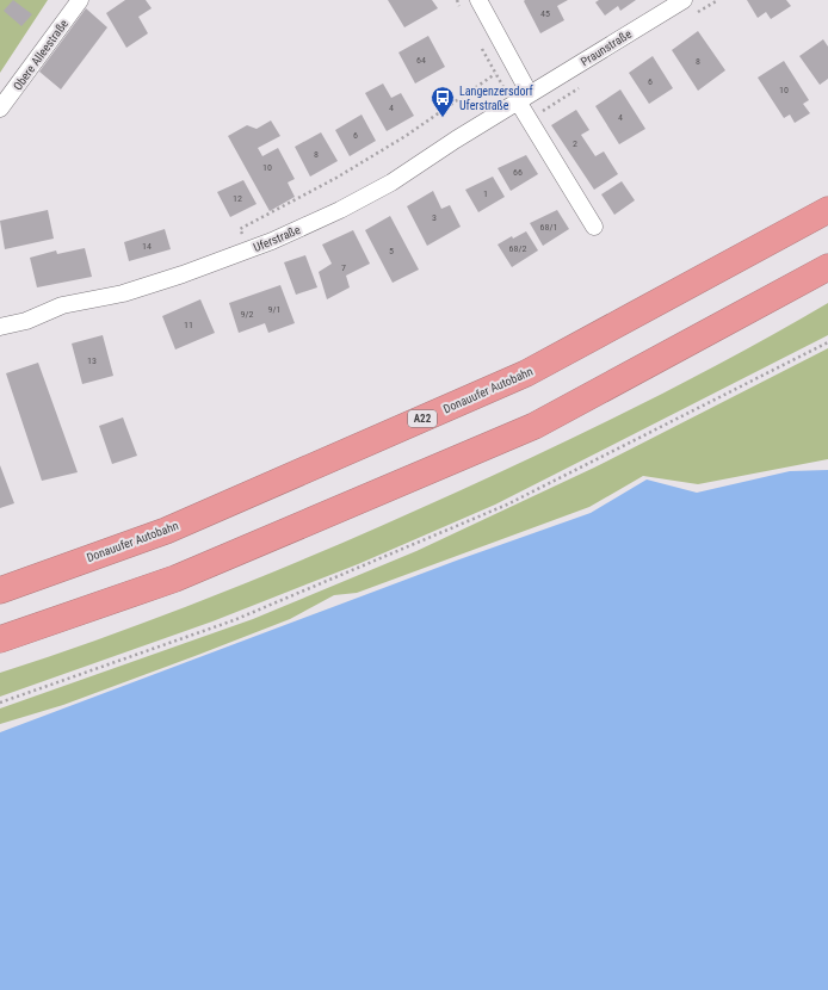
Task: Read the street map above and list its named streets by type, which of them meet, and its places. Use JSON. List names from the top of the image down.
{
  "streets": {
    "highway": ["Donauufer Autobahn", "A22"],
    "street": ["Praunstraße", "Obere Alleestraße", "Uferstraße"]
  },
  "crossings": [
    ["Praunstraße", "Uferstraße"]
  ],
  "places": {
    "bus stop": ["Langenzersdorf Uferstraße"]
  },
  "house_numbers": [
    "45",
    "64",
    "8",
    "6",
    "10",
    "4",
    "4",
    "6",
    "2",
    "8",
    "10",
    "66",
    "1",
    "12",
    "3",
    "68/1",
    "14",
    "68/2",
    "5",
    "7",
    "9/1",
    "9/2",
    "11",
    "13"
  ]
}
